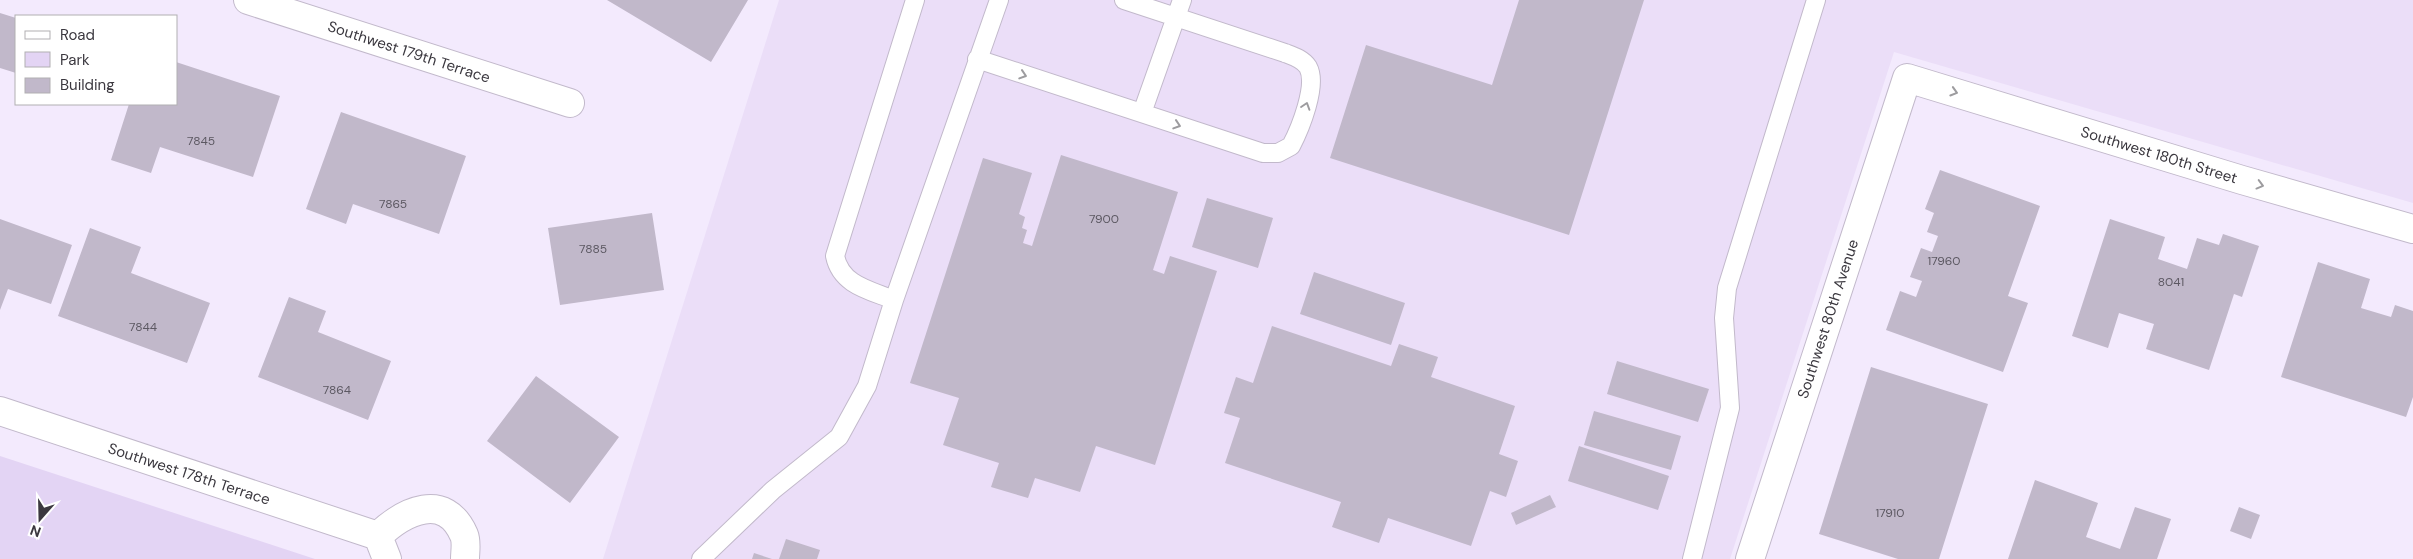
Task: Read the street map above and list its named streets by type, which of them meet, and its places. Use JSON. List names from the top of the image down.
{
  "streets": {
    "street": [
      "Southwest 179th Terrace",
      "Southwest 180th Street",
      "Southwest 80th Avenue",
      "Southwest 178th Terrace"
    ]
  },
  "crossings": [
    ["Southwest 180th Street", "Southwest 80th Avenue"]
  ],
  "one_way": ["Southwest 180th Street"],
  "house_numbers": [
    "7845",
    "7865",
    "7900",
    "7885",
    "17960",
    "8041",
    "7844",
    "7864",
    "17910"
  ],
  "legend": ["Road", "Park", "Building"],
  "north": "bottom"
}
